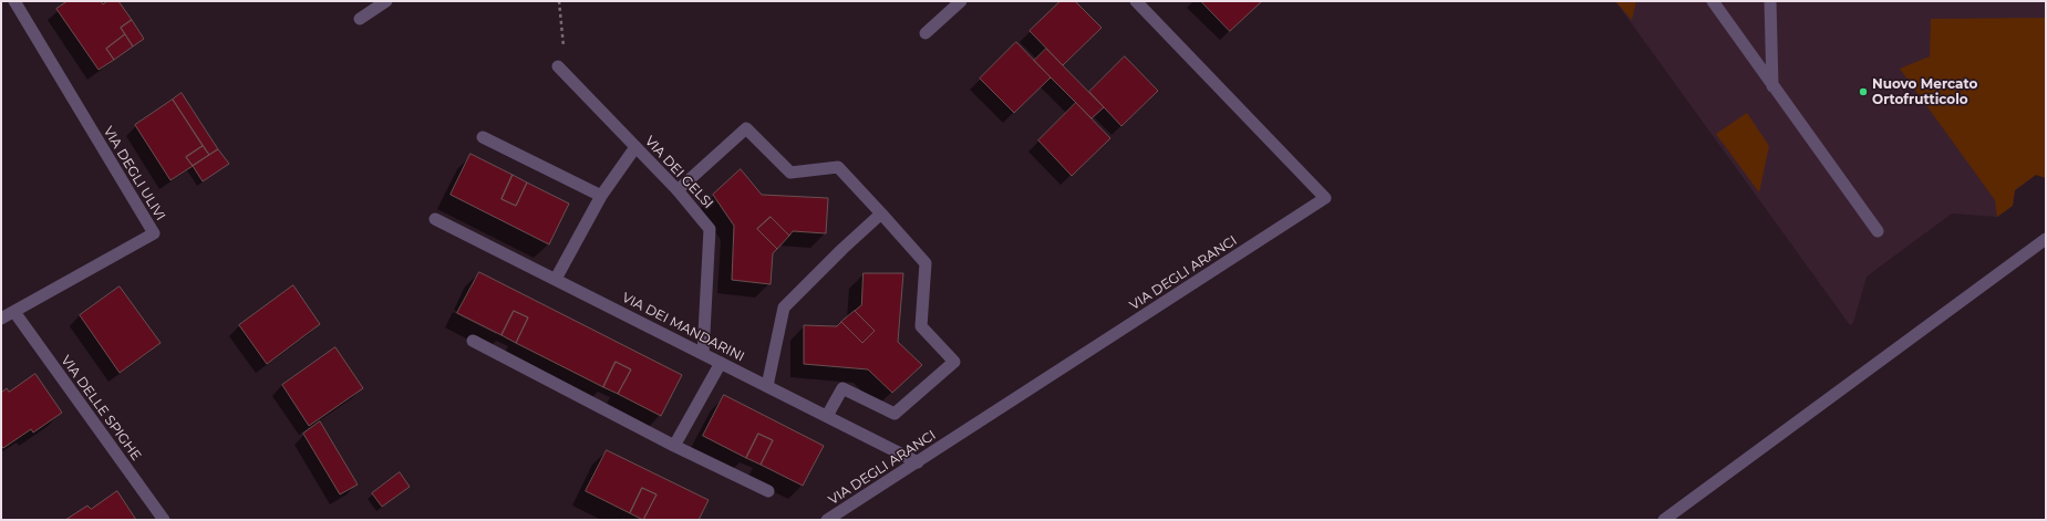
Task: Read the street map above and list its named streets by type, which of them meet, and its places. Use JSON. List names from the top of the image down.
{
  "streets": {
    "street": [
      "VIA DEI GELSI",
      "VIA DEGLI ULIVI",
      "VIA DEGLI ARANCI",
      "VIA DEI MANDARINI",
      "VIA DELLE SPIGHE"
    ]
  },
  "crossings": [
    ["VIA DEI GELSI", "VIA DEI MANDARINI"],
    ["VIA DEGLI ULIVI", "VIA DELLE SPIGHE"],
    ["VIA DEGLI ARANCI", "VIA DEI MANDARINI"]
  ],
  "places": ["Nuovo Mercato Ortofrutticolo"]
}
